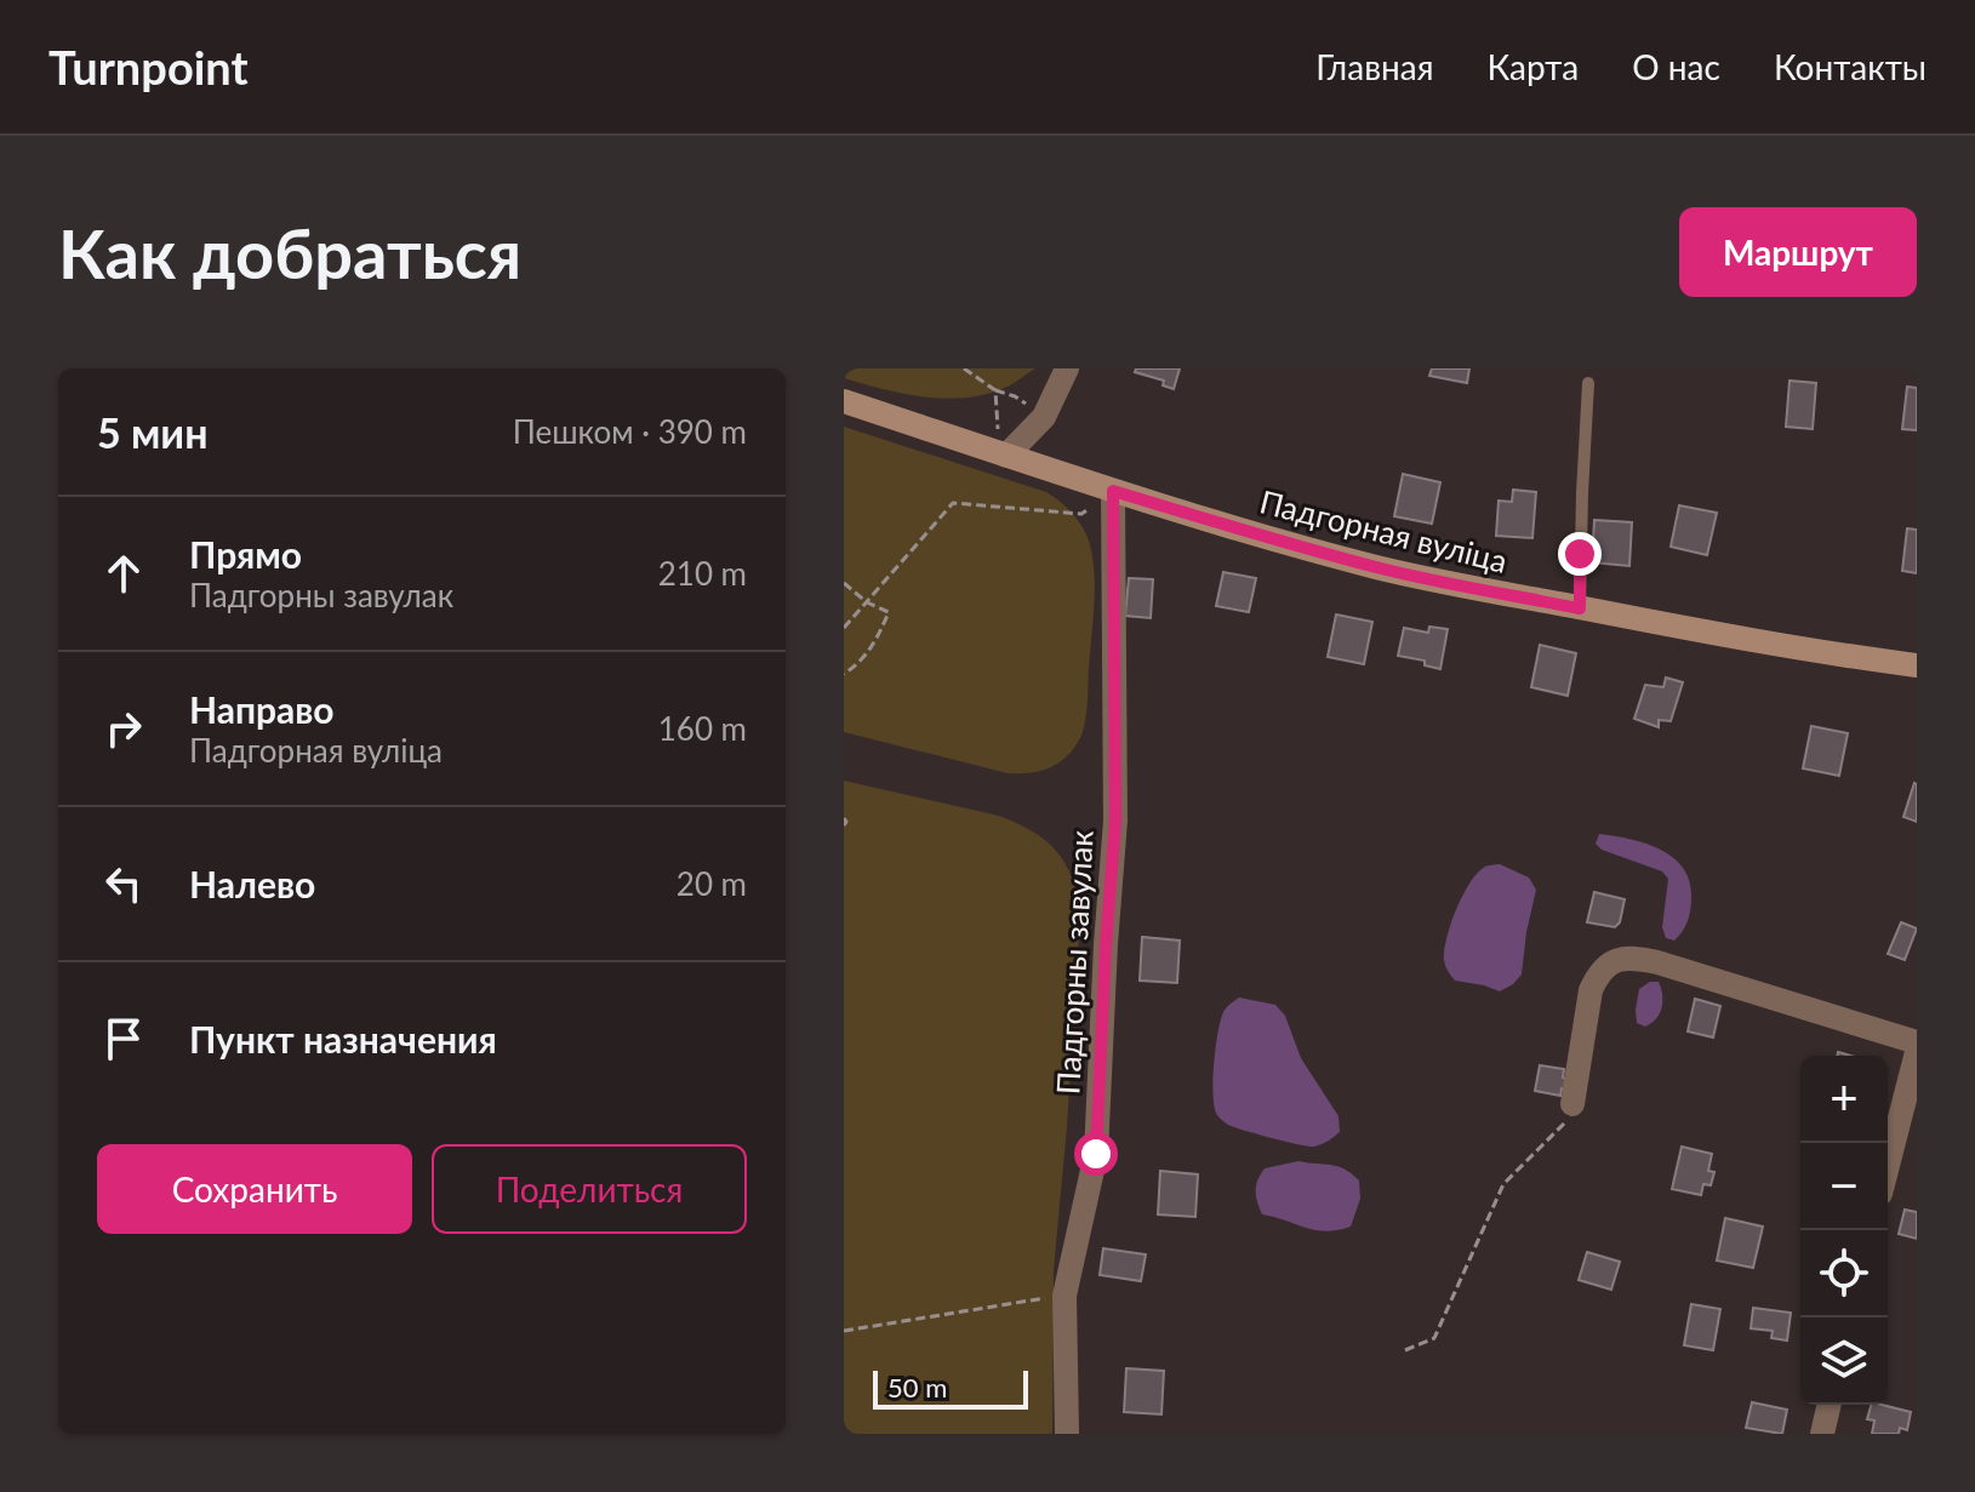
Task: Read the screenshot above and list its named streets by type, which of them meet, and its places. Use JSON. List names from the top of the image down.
{
  "streets": {
    "street": ["Падгорная вуліца", "Падгорны завулак"]
  },
  "crossings": [
    ["Падгорная вуліца", "Падгорны завулак"]
  ],
  "scale_bar": "50 m",
  "page": {
    "header": "Turnpoint",
    "nav": [
      "Главная",
      "Карта",
      "О нас",
      "Контакты"
    ],
    "buttons": [
      "Маршрут",
      ["Сохранить", "Поделиться"]
    ],
    "title": "Как добраться",
    "heading": ["5 мин", "Пешком · 390 m"],
    "list": [
      ["Прямо", "Падгорны завулак", "210 m"],
      ["Направо", "Падгорная вуліца", "160 m"],
      ["Налево", "20 m"],
      "Пункт назначения"
    ],
    "map_buttons": ["+", "−"],
    "scale": "50 m"
  }
}
